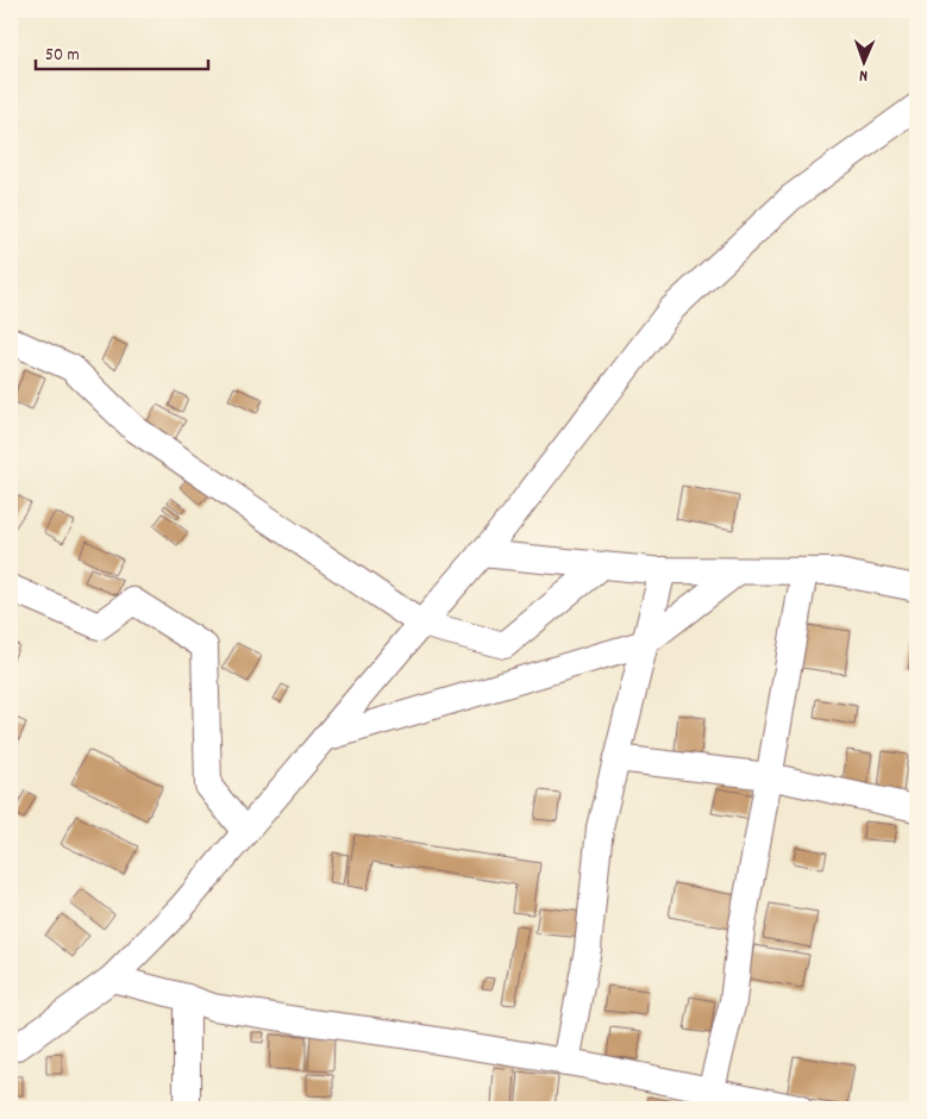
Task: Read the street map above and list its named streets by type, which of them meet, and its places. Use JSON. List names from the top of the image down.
{
  "scale_bar": "50 m",
  "north": "bottom"
}
